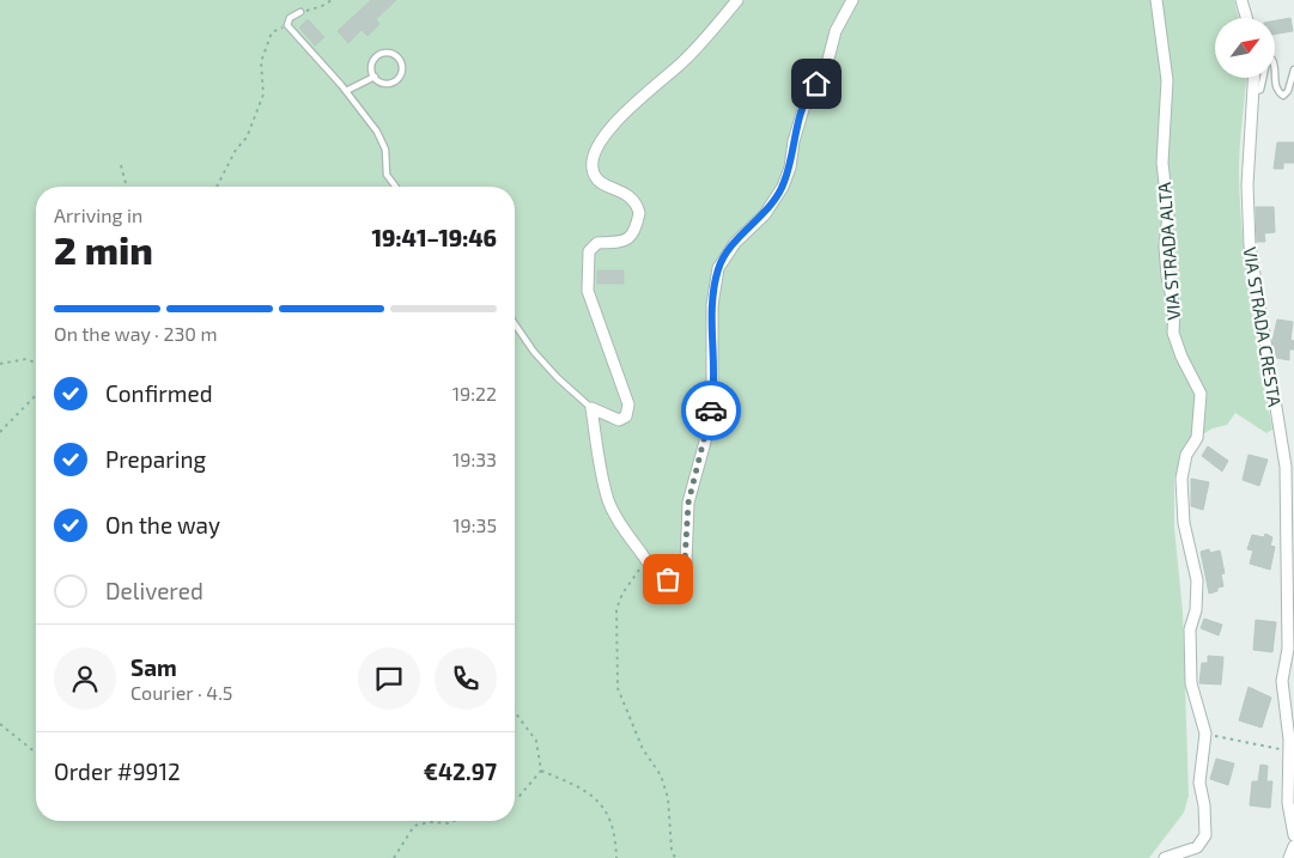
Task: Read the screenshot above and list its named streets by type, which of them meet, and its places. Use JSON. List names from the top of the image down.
{
  "streets": {
    "street": ["VIA STRADA ALTA", "VIA STRADA CRESTA"]
  },
  "north": "top right",
  "page": {
    "heading": ["2 min", "Arriving in", "19:41–19:46"],
    "panel": [
      "Sam",
      "Courier · 4.5",
      "Order #9912",
      "€42.97"
    ],
    "bar": "On the way · 230 m",
    "list": [
      ["Confirmed", "19:22"],
      ["Preparing", "19:33"],
      ["On the way", "19:35"],
      "Delivered"
    ]
  }
}
